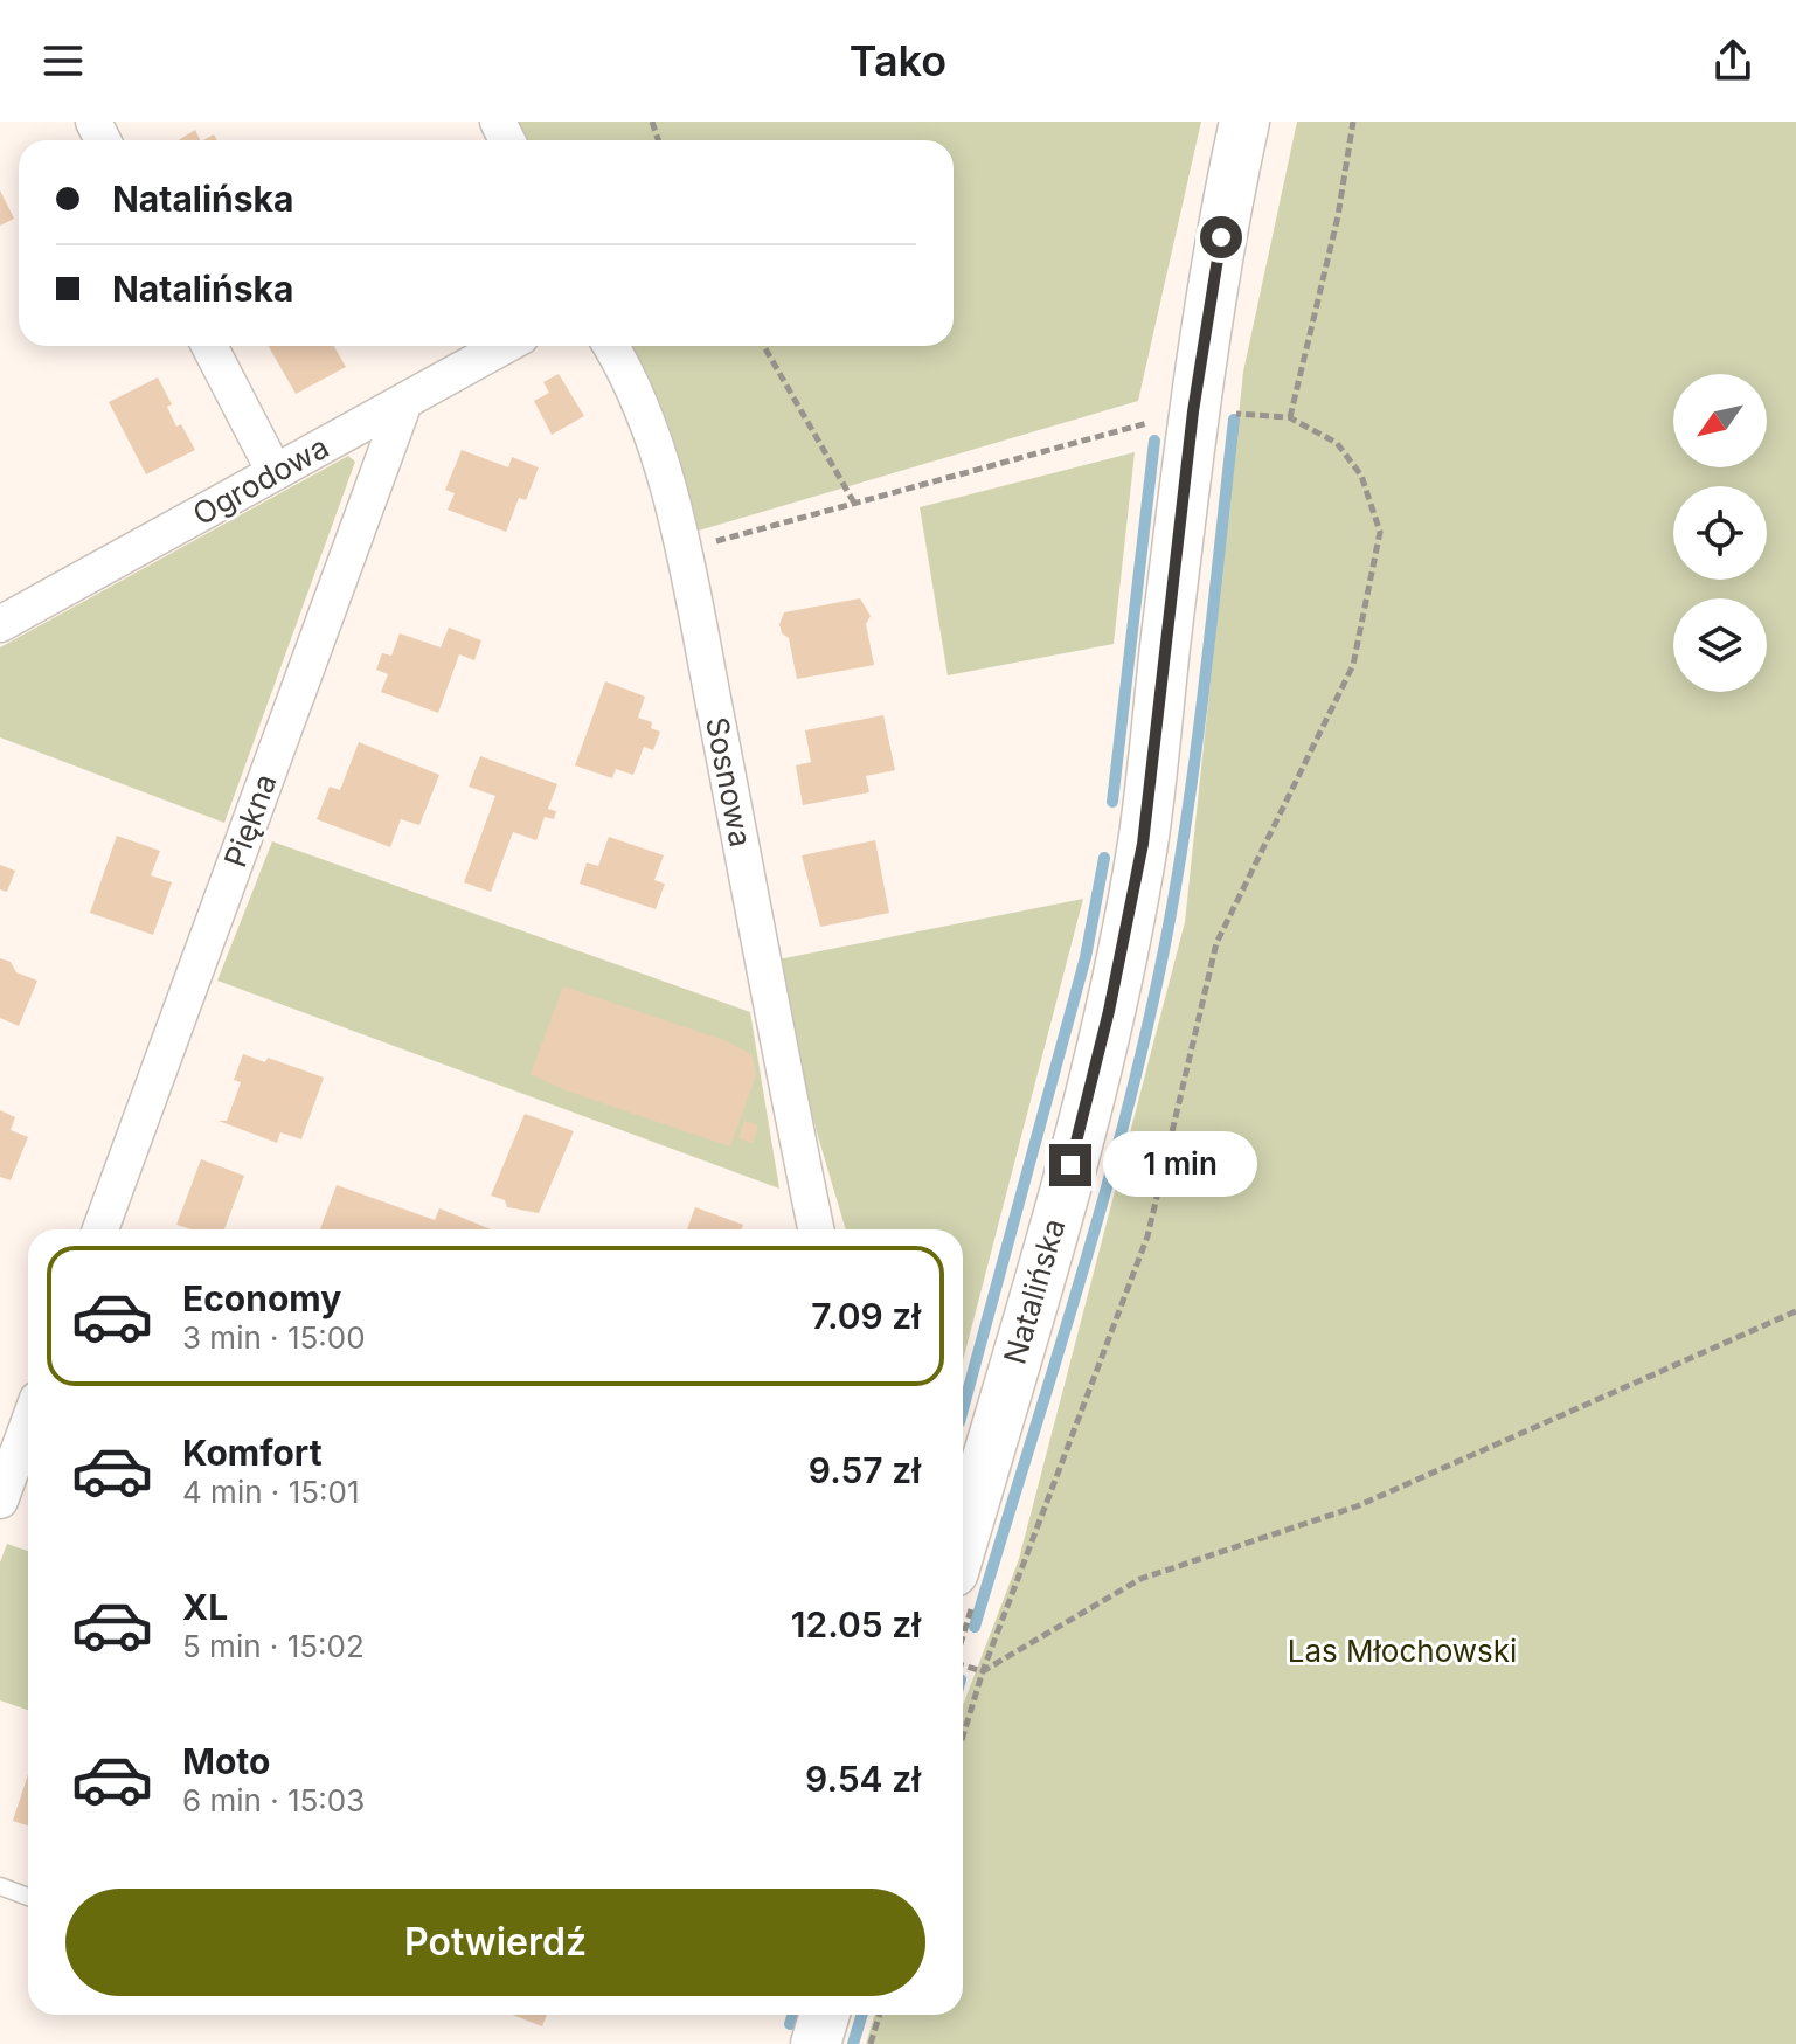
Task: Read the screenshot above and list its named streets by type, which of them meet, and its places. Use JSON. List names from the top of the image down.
{
  "streets": {
    "main road": ["Natalińska"],
    "street": ["Ogrodowa", "Sosnowa", "Piękna"]
  },
  "crossings": [
    ["Ogrodowa", "Piękna"]
  ],
  "parks": ["Las Młochowski"],
  "north": "bottom left",
  "page": {
    "header": "Tako",
    "banner": ["Natalińska", "Natalińska"],
    "bubble": "1 min",
    "list": [
      {
        "name": "Economy",
        "note": "3 min · 15:00",
        "value": "7.09 zł"
      },
      {
        "name": "Komfort",
        "note": "4 min · 15:01",
        "value": "9.57 zł"
      },
      {
        "name": "XL",
        "note": "5 min · 15:02",
        "value": "12.05 zł"
      },
      {
        "name": "Moto",
        "note": "6 min · 15:03",
        "value": "9.54 zł"
      }
    ],
    "buttons": "Potwierdź"
  }
}
